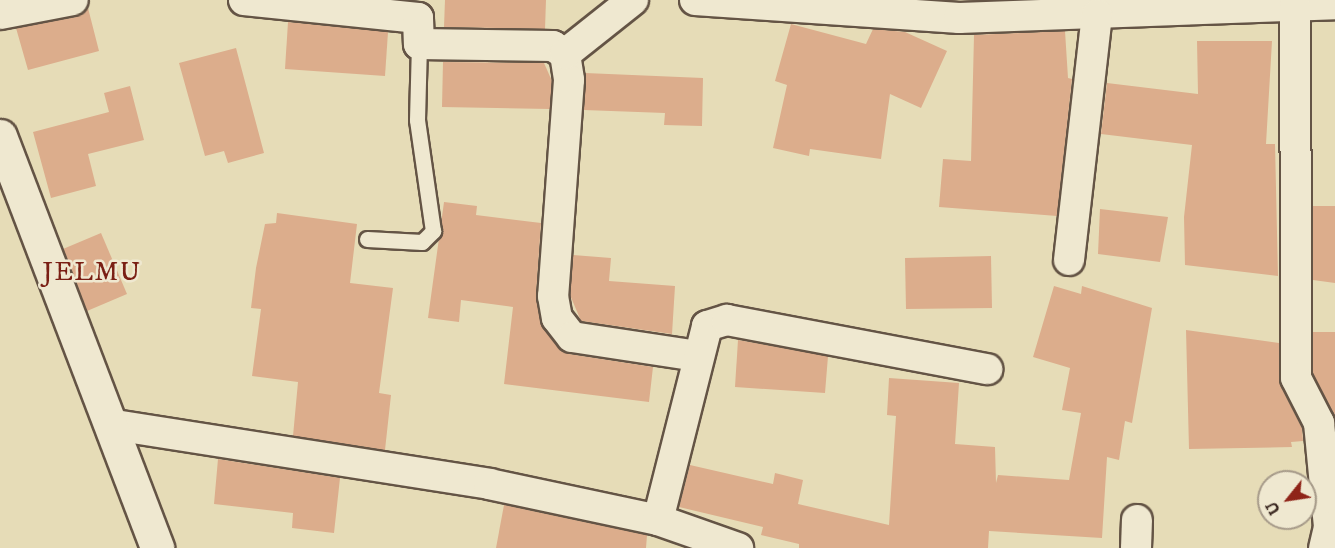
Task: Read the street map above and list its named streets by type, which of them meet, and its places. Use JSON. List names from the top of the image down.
{
  "districts": ["JELMU"],
  "north": "bottom left"
}
